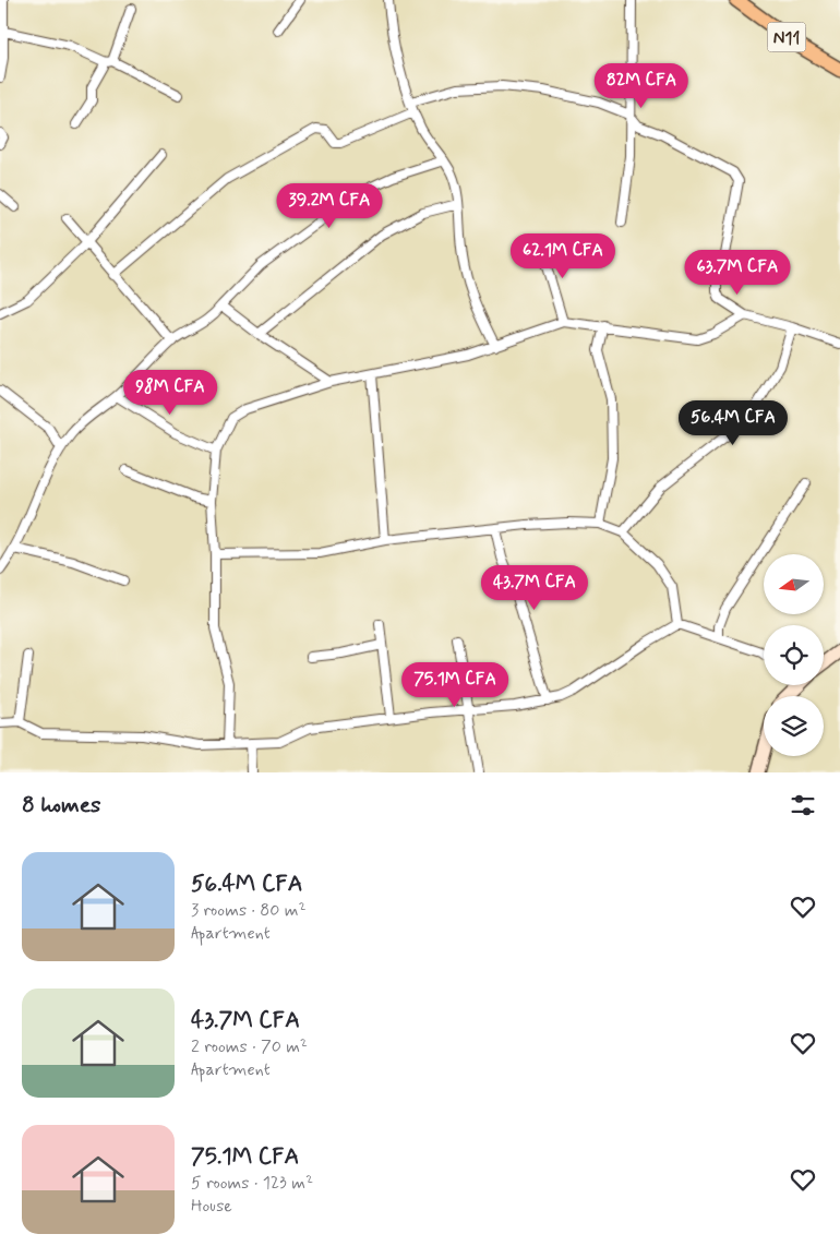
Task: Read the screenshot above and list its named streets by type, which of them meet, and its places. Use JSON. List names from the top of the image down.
{
  "streets": {
    "highway": ["N11"]
  },
  "north": "left",
  "page": {
    "price": [
      "82M CFA",
      "39.2M CFA",
      "62.1M CFA",
      "63.7M CFA",
      "98M CFA",
      "56.4M CFA",
      "43.7M CFA",
      "75.1M CFA"
    ],
    "heading": "8 homes",
    "list": [
      {
        "name": "56.4M CFA",
        "note": "3 rooms · 80 m² · Apartment"
      },
      {
        "name": "43.7M CFA",
        "note": "2 rooms · 70 m² · Apartment"
      },
      {
        "name": "75.1M CFA",
        "note": "5 rooms · 123 m² · House"
      }
    ]
  }
}
